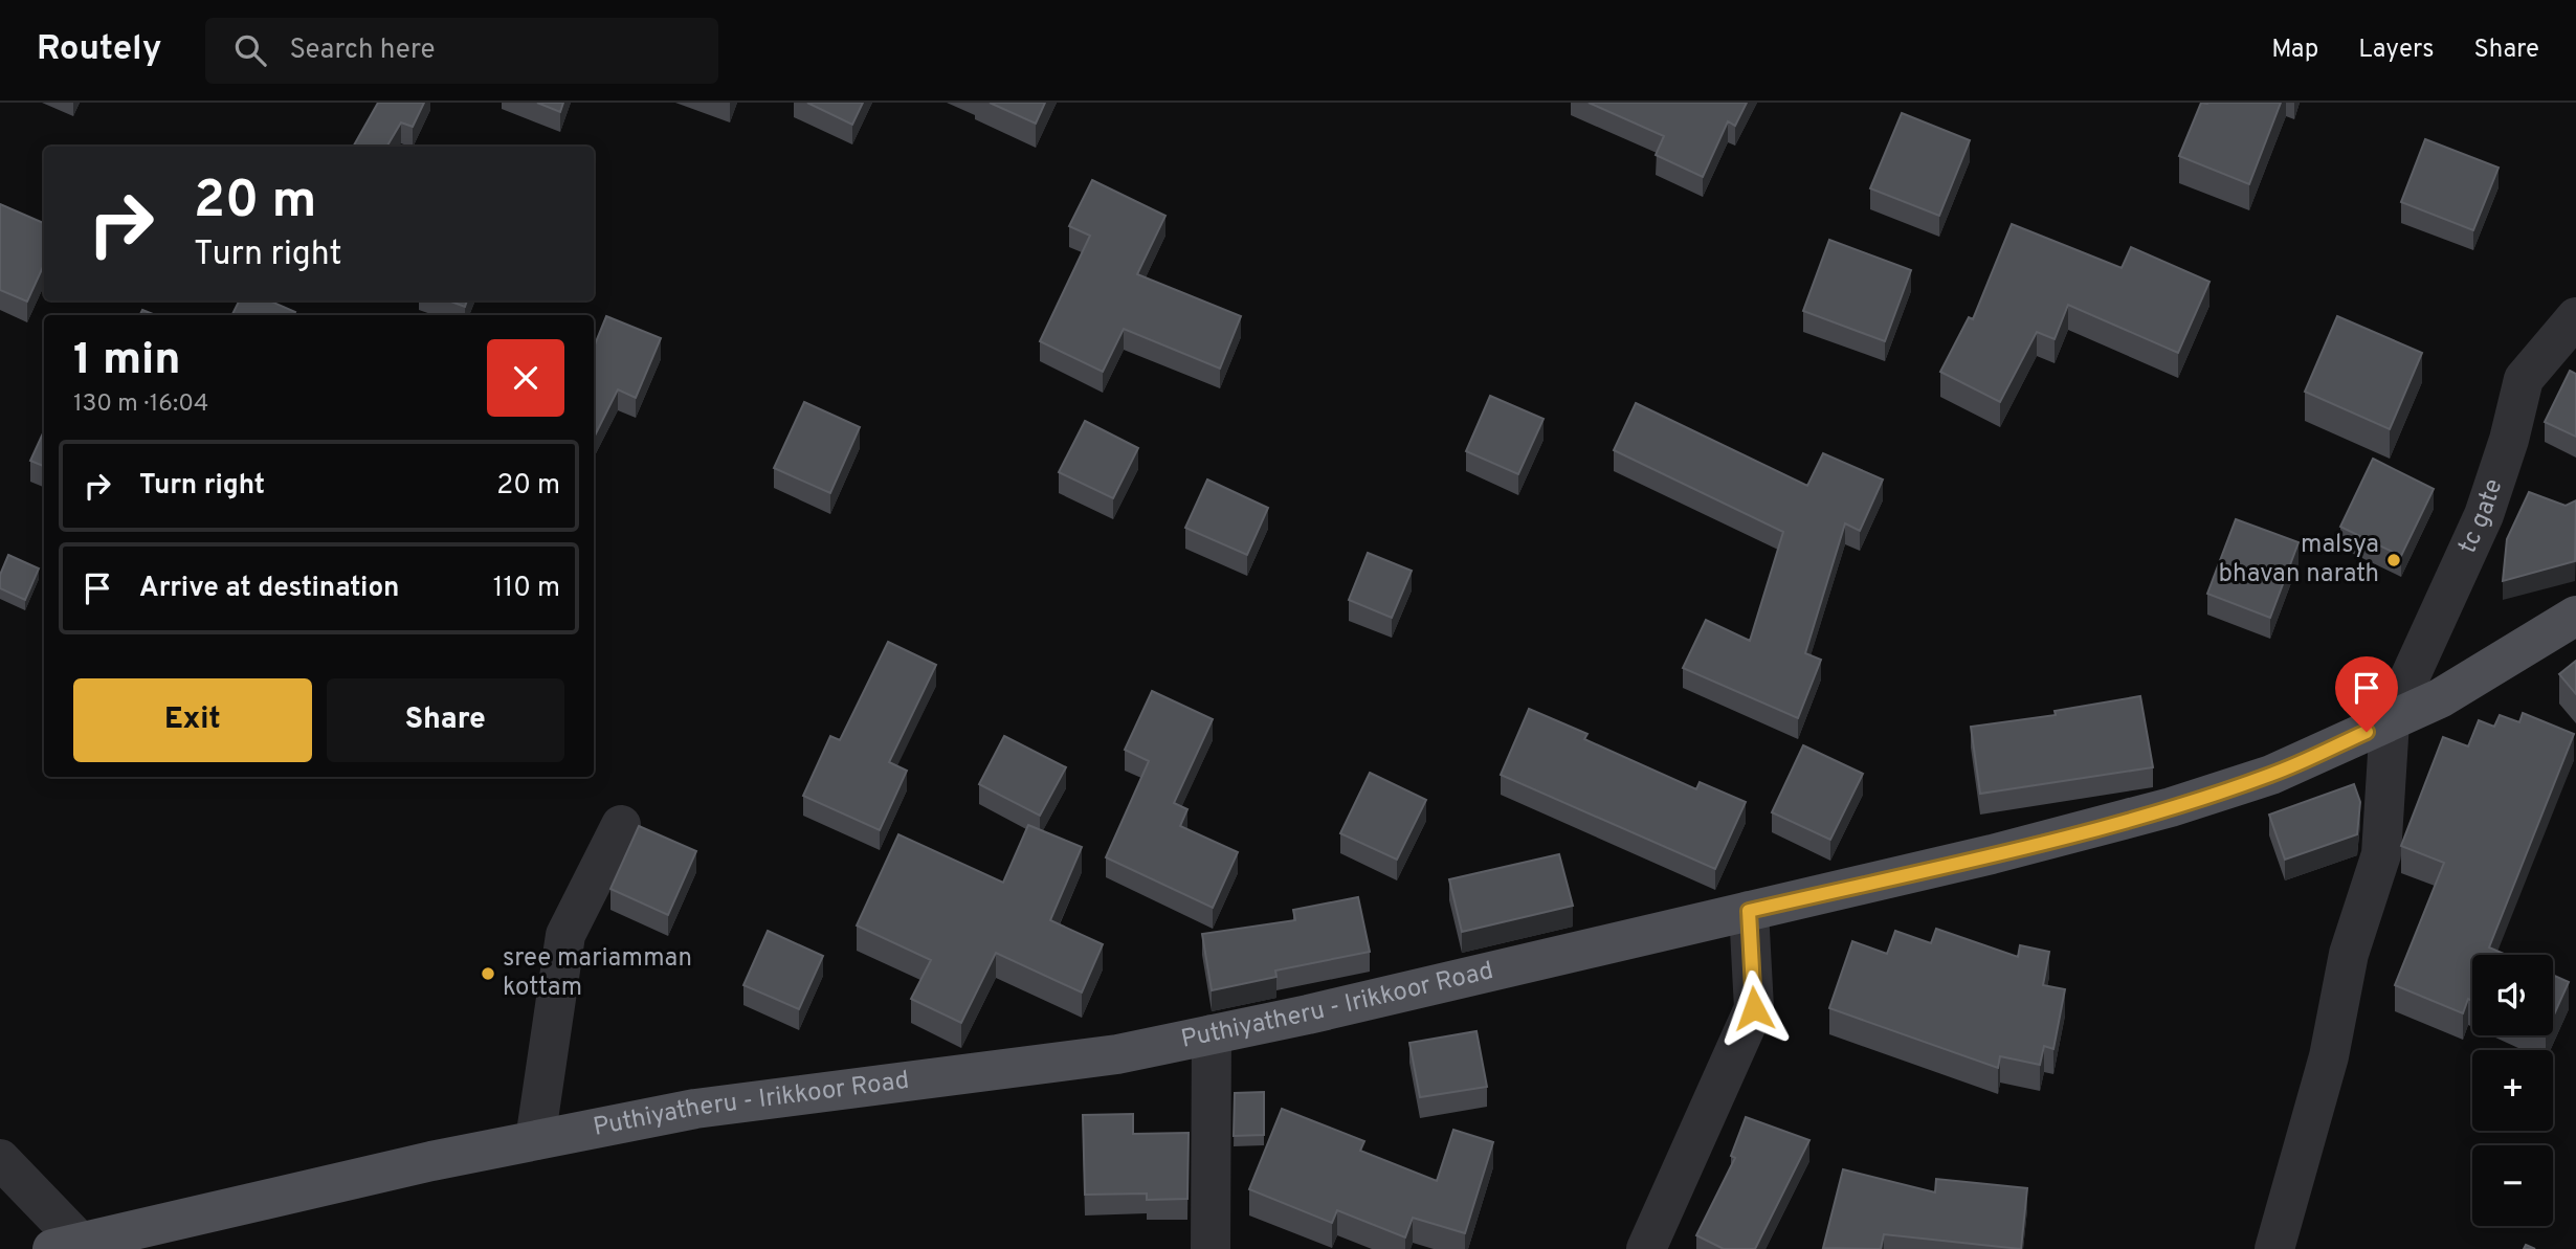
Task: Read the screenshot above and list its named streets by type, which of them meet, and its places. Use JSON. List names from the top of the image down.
{
  "streets": {
    "main road": ["Puthiyatheru - Irikkoor Road"],
    "street": ["tc gate"]
  },
  "crossings": [
    ["tc gate", "Puthiyatheru - Irikkoor Road"]
  ],
  "places": ["malsya bhavan narath", "sree mariamman kottam"],
  "page": {
    "header": "Routely",
    "search": "Search here",
    "nav": ["Map", "Layers", "Share"],
    "turn": ["20 m", "Turn right"],
    "heading": ["1 min", "130 m · 16:04"],
    "list": [
      {
        "name": "Turn right",
        "value": "20 m"
      },
      {
        "name": "Arrive at destination",
        "value": "110 m"
      }
    ],
    "buttons": ["Exit", "Share"],
    "map_buttons": ["+", "−"]
  }
}
